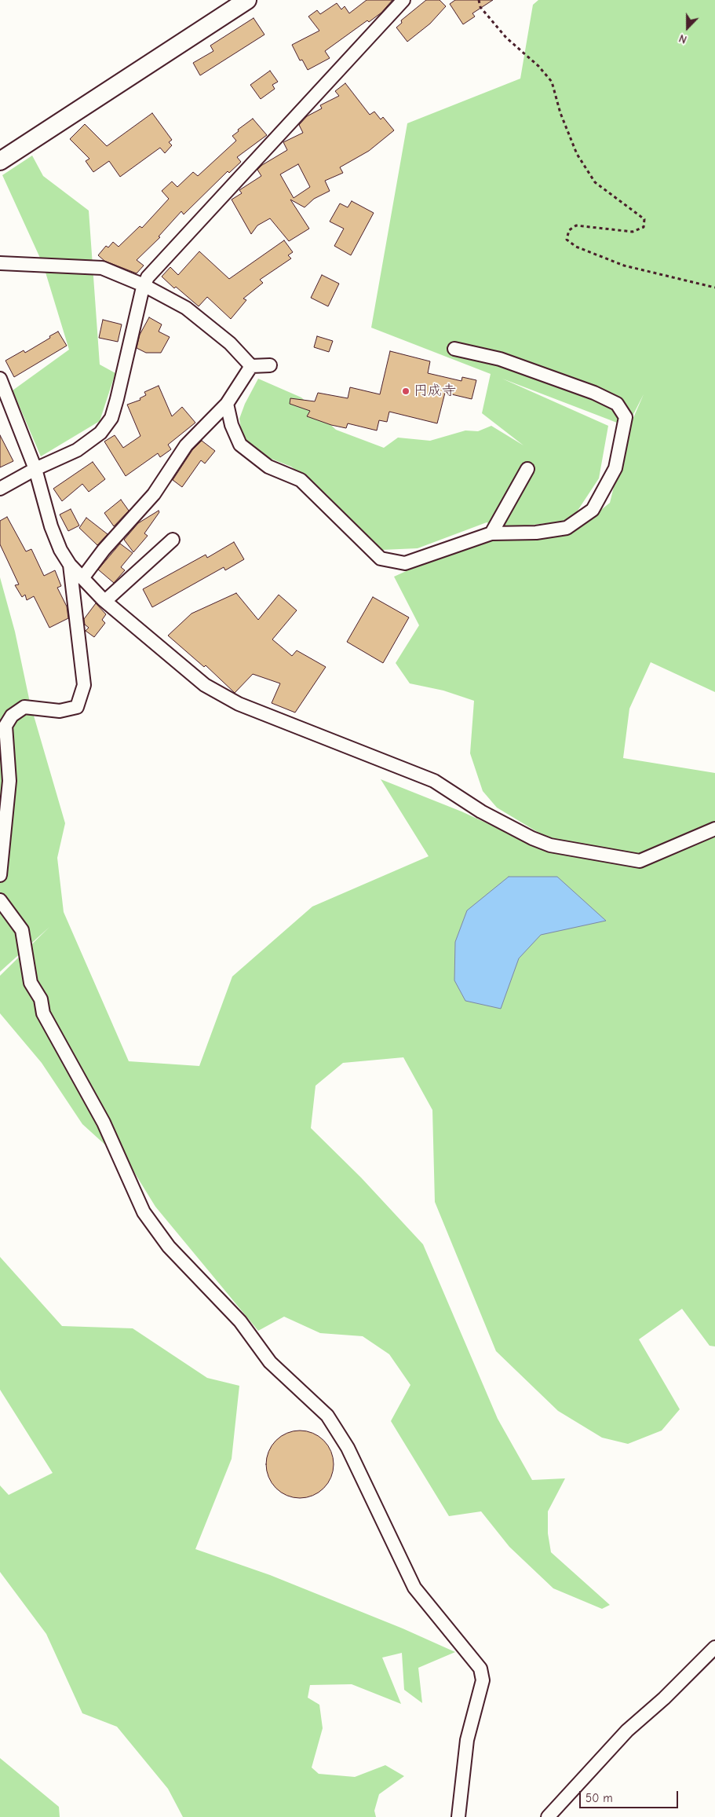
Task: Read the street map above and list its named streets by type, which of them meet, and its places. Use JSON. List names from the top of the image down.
{
  "places": ["円成寺"],
  "scale_bar": "50 m",
  "north": "bottom"
}
